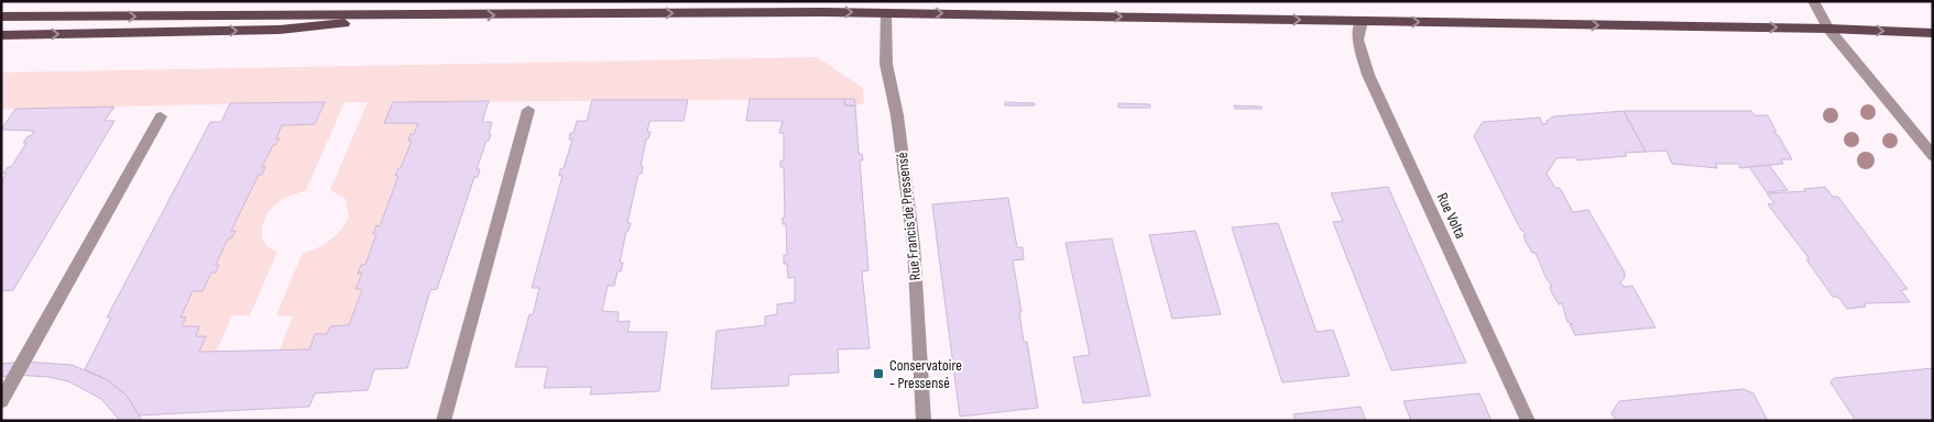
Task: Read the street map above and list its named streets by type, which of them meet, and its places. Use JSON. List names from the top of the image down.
{
  "streets": {
    "street": ["Rue Volta", "Rue Francis de Pressensé"]
  },
  "places": {
    "transit": ["Conservatoire - Pressensé"]
  }
}
